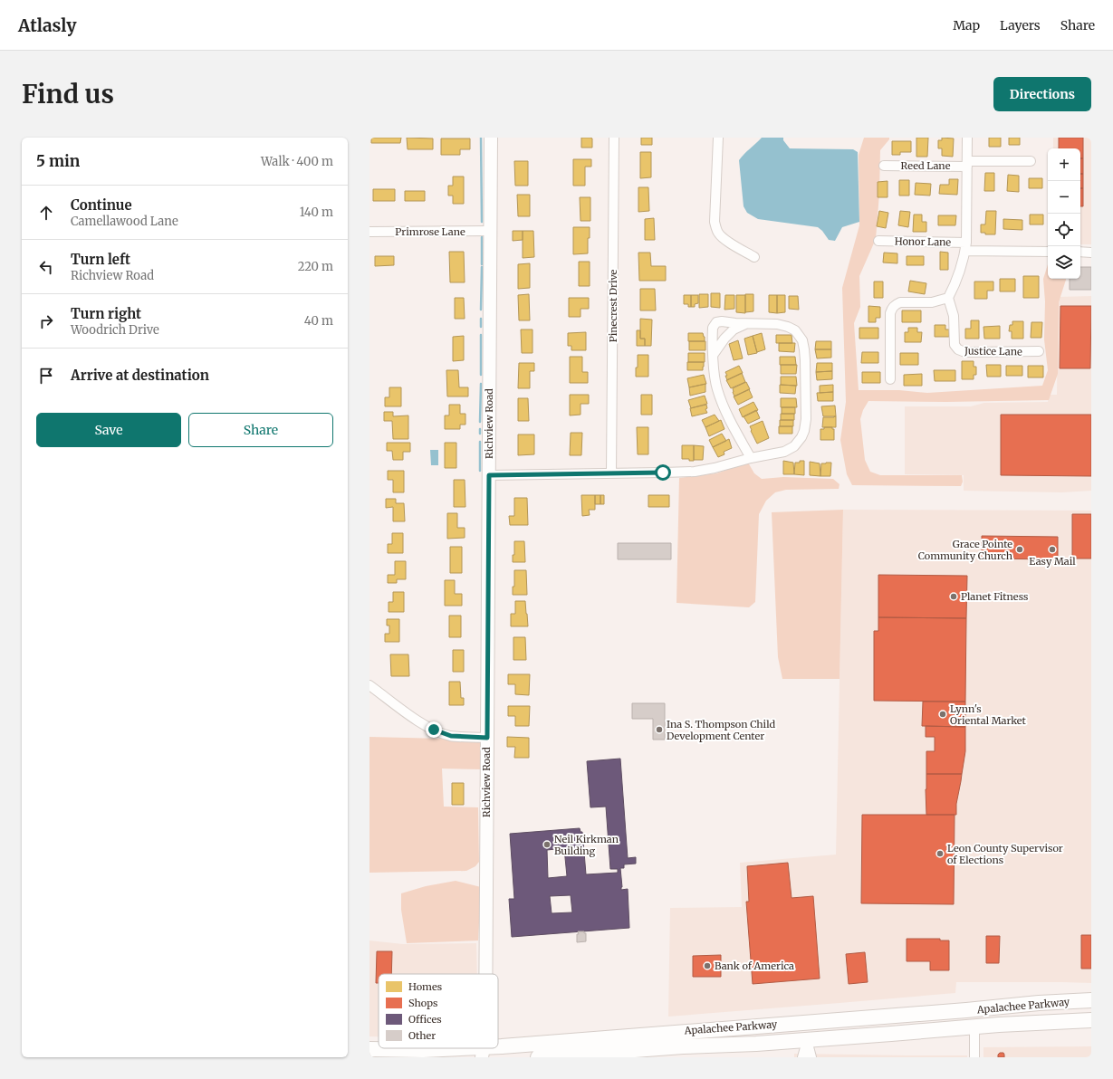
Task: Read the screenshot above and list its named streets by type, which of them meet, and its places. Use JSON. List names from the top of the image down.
{
  "streets": {
    "main road": ["Apalachee Parkway"],
    "street": [
      "Reed Lane",
      "Primrose Lane",
      "Honor Lane",
      "Pinecrest Drive",
      "Justice Lane",
      "Richview Road"
    ]
  },
  "crossings": [
    ["Primrose Lane", "Richview Road"]
  ],
  "places": [
    "Grace Pointe Community Church",
    "Easy Mail",
    "Planet Fitness",
    "Lynn's Oriental Market",
    "Ina S. Thompson Child Development Center",
    "Neil Kirkman Building",
    "Leon County Supervisor of Elections",
    "Bank of America"
  ],
  "legend": [
    "Homes",
    "Shops",
    "Offices",
    "Other"
  ],
  "page": {
    "header": "Atlasly",
    "nav": ["Map", "Layers", "Share"],
    "buttons": [
      "Directions",
      ["Save", "Share"]
    ],
    "title": "Find us",
    "heading": ["5 min", "Walk · 400 m"],
    "map_buttons": ["+", "−"],
    "list": [
      ["Continue", "Camellawood Lane", "140 m"],
      ["Turn left", "Richview Road", "220 m"],
      ["Turn right", "Woodrich Drive", "40 m"],
      "Arrive at destination"
    ]
  }
}
